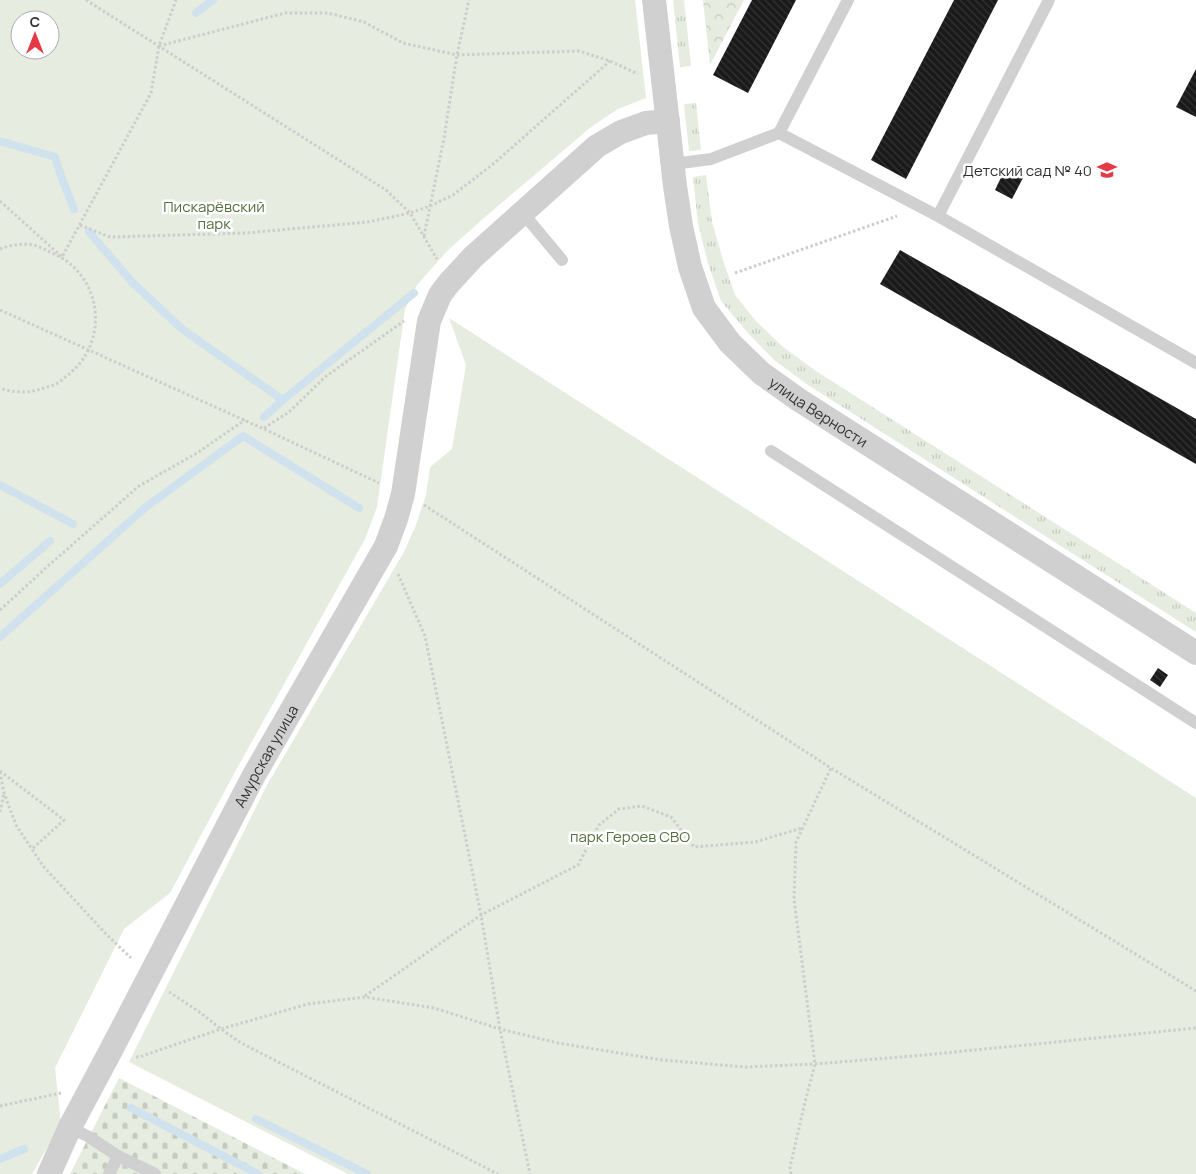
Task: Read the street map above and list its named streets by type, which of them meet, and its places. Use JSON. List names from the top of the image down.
{
  "streets": {
    "street": ["улица Верности", "Амурская улица"]
  },
  "crossings": [
    ["улица Верности", "Амурская улица"]
  ],
  "parks": ["Пискарёвский парк", "парк Героев СВО"],
  "places": {
    "school or university": ["Детский сад № 40"]
  },
  "north": "top"
}
